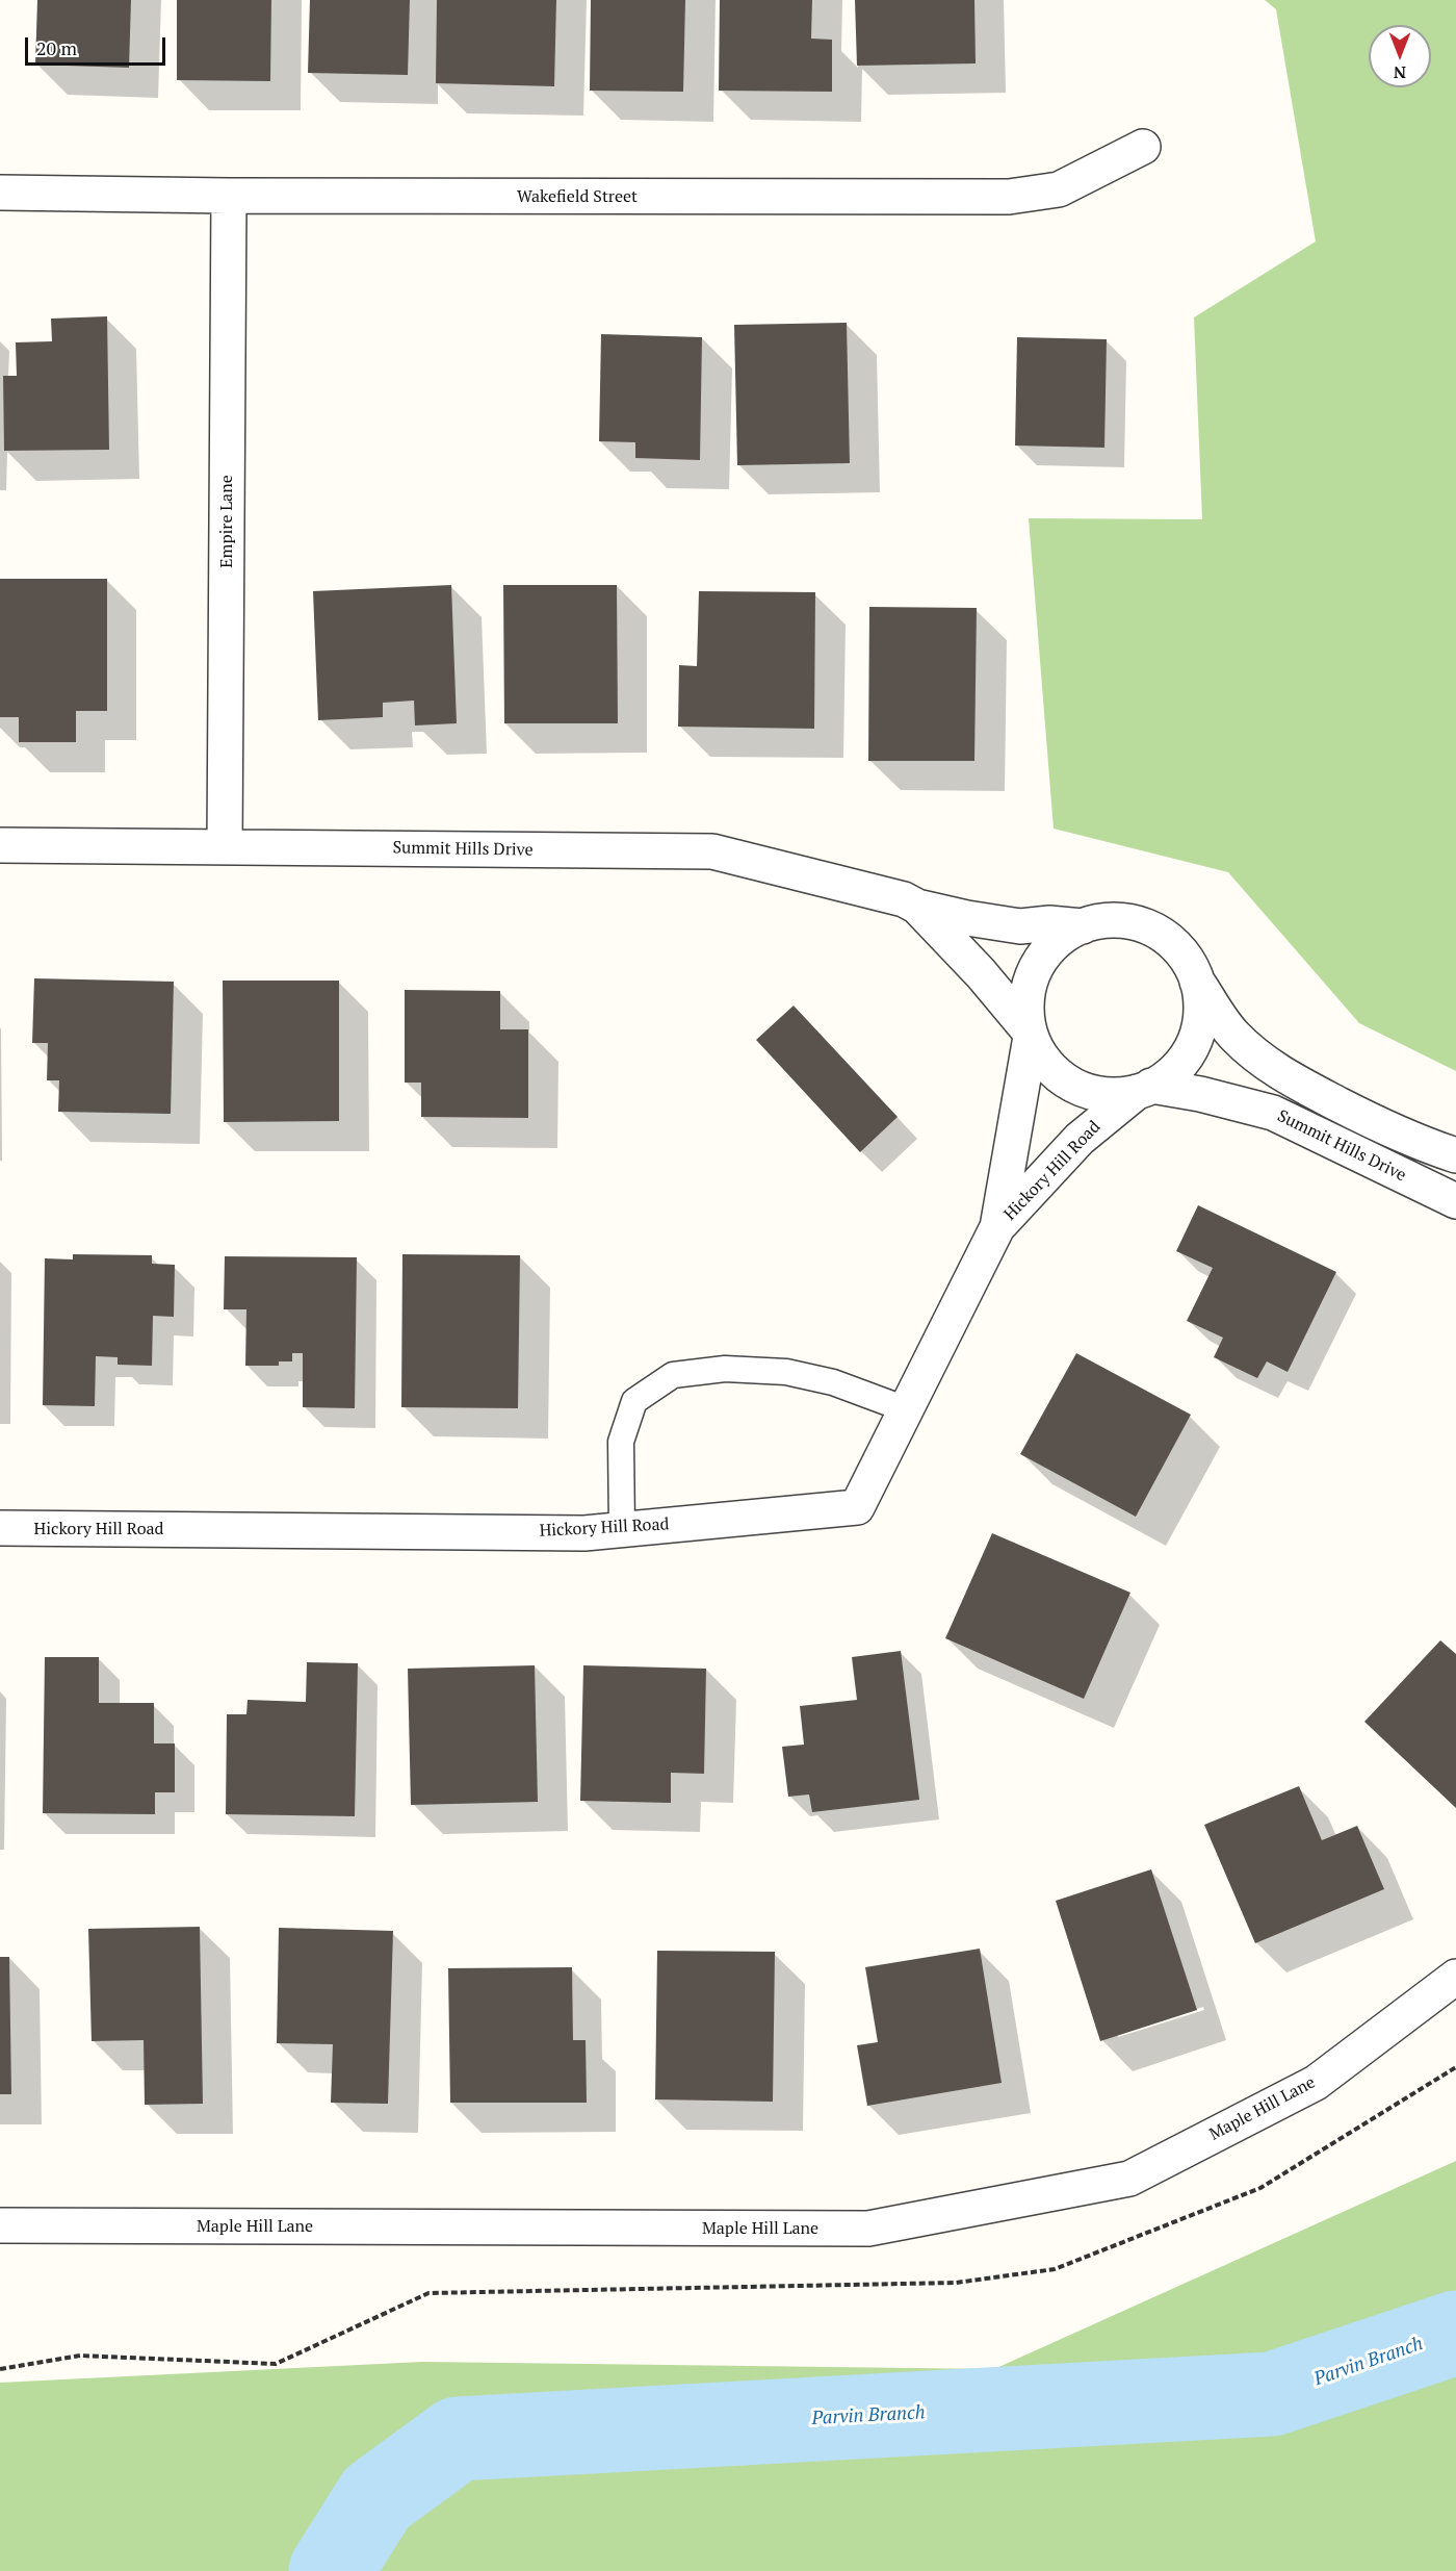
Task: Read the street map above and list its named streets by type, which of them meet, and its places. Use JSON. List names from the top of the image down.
{
  "streets": {
    "street": [
      "Wakefield Street",
      "Empire Lane",
      "Summit Hills Drive",
      "Hickory Hill Road",
      "Maple Hill Lane"
    ]
  },
  "crossings": [
    ["Wakefield Street", "Empire Lane"],
    ["Empire Lane", "Summit Hills Drive"],
    ["Summit Hills Drive", "Hickory Hill Road"]
  ],
  "water": ["Parvin Branch"],
  "scale_bar": "20 m",
  "north": "bottom"
}
